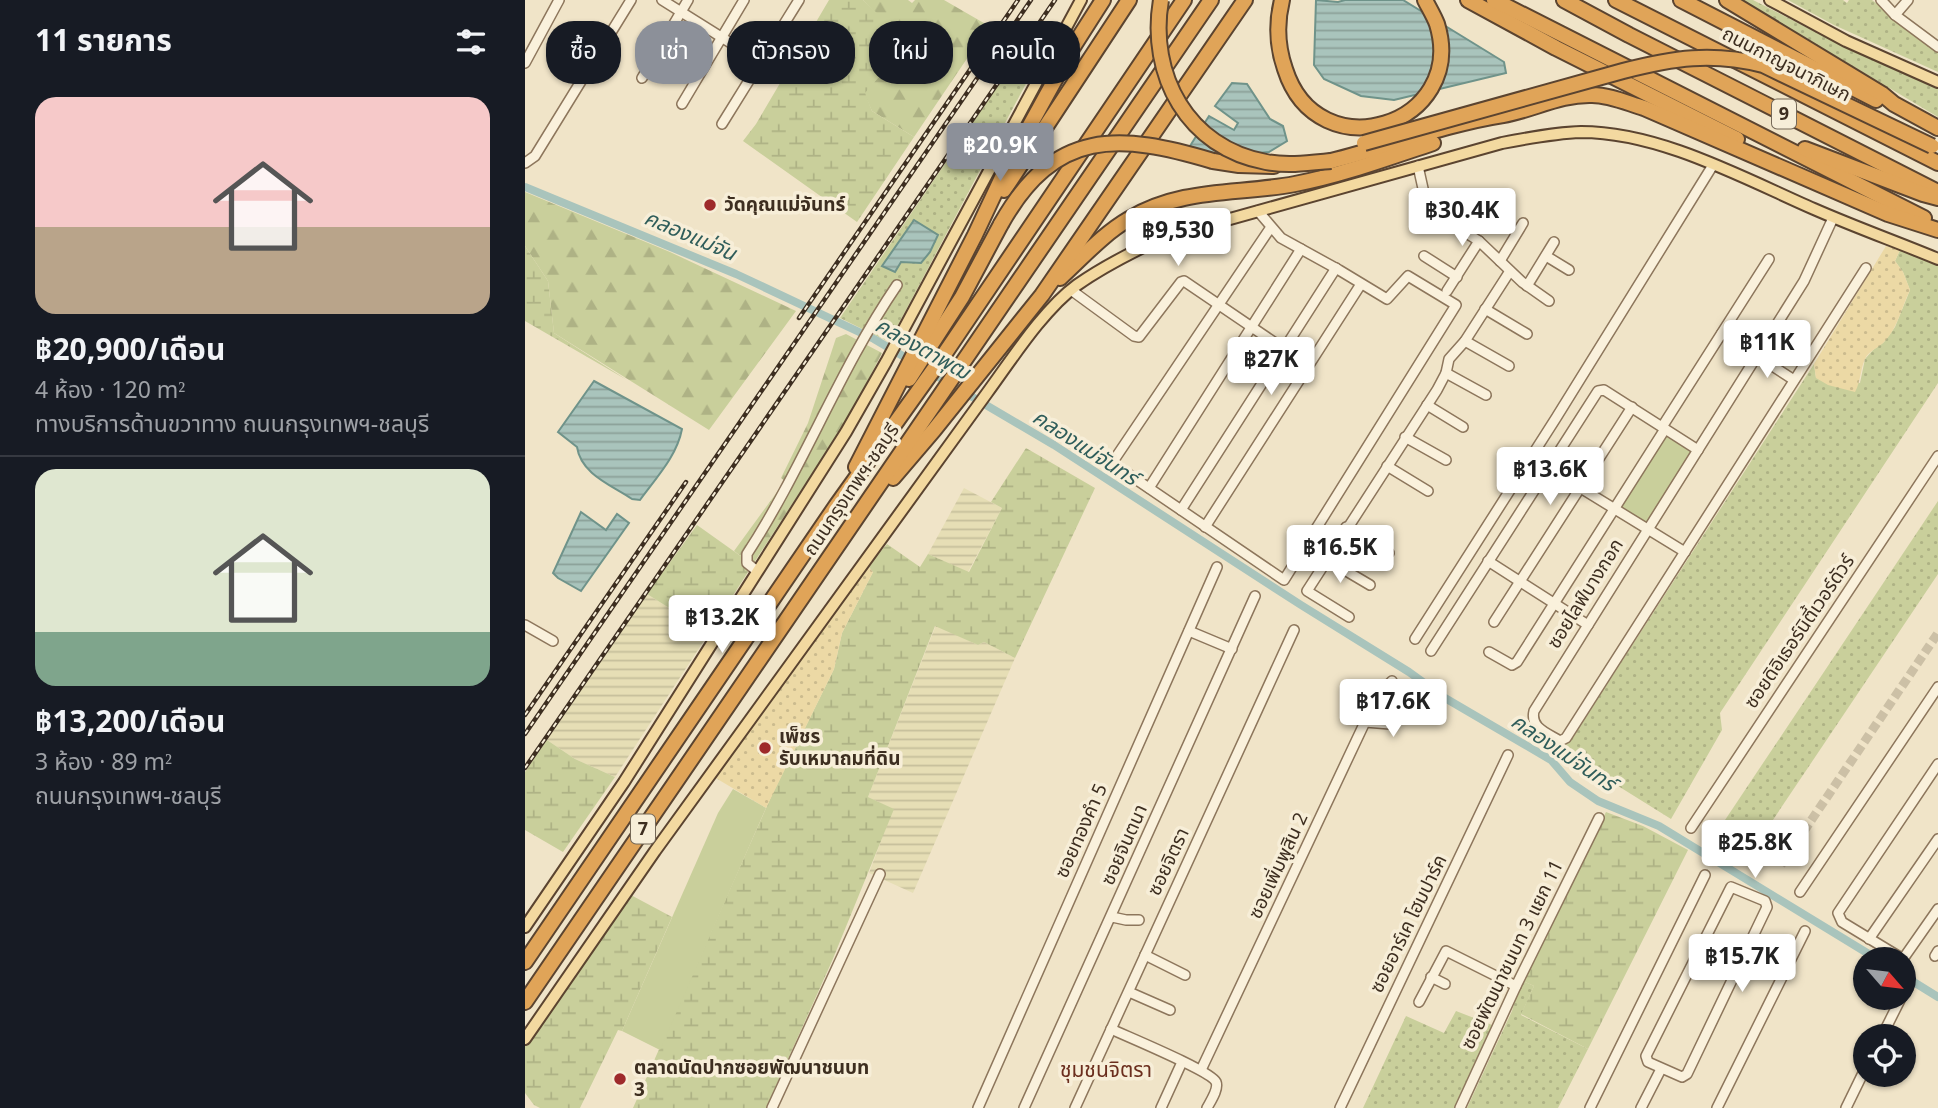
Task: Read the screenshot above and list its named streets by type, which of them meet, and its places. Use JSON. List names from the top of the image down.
{
  "streets": {
    "highway": [
      "ถนนกาญจนาภิเษก",
      "9",
      "ถนนกรุงเทพฯ-ชลบุรี",
      "7"
    ],
    "street": [
      "ซอยไลฟ์บางกอก",
      "ซอยดิอิเธอร์นิตี้เวอร์ดัวร์",
      "ซอยทองคำ 5",
      "ซอยจินตนา",
      "ซอยจิตรา",
      "ซอยเพิ่มพูสิน 2",
      "ซอยอาร์เค โฮมปาร์ค",
      "ซอยพัฒนาชนบท 3 แยก 11"
    ]
  },
  "districts": ["ชุมชนจิตรา"],
  "water": ["คลองแม่จัน", "คลองตาพุฒ", "คลองแม่จันทร์"],
  "places": ["วัดคุณแม่จันทร์", "เพ็ชร รับเหมาถมที่ดิน", "ตลาดนัดปากซอยพัฒนาชนบท 3"],
  "north": "bottom right",
  "page": {
    "heading": "11 รายการ",
    "chip": [
      "ซื้อ",
      "เช่า",
      "ตัวกรอง",
      "ใหม่",
      "คอนโด"
    ],
    "list": [
      {
        "name": "฿20,900/เดือน",
        "note": "4 ห้อง · 120 m² · ทางบริการด้านขวาทาง ถนนกรุงเทพฯ-ชลบุรี"
      },
      {
        "name": "฿13,200/เดือน",
        "note": "3 ห้อง · 89 m² · ถนนกรุงเทพฯ-ชลบุรี"
      }
    ],
    "price": [
      "฿20.9K",
      "฿30.4K",
      "฿9,530",
      "฿11K",
      "฿27K",
      "฿13.6K",
      "฿16.5K",
      "฿13.2K",
      "฿17.6K",
      "฿25.8K",
      "฿15.7K"
    ]
  }
}
